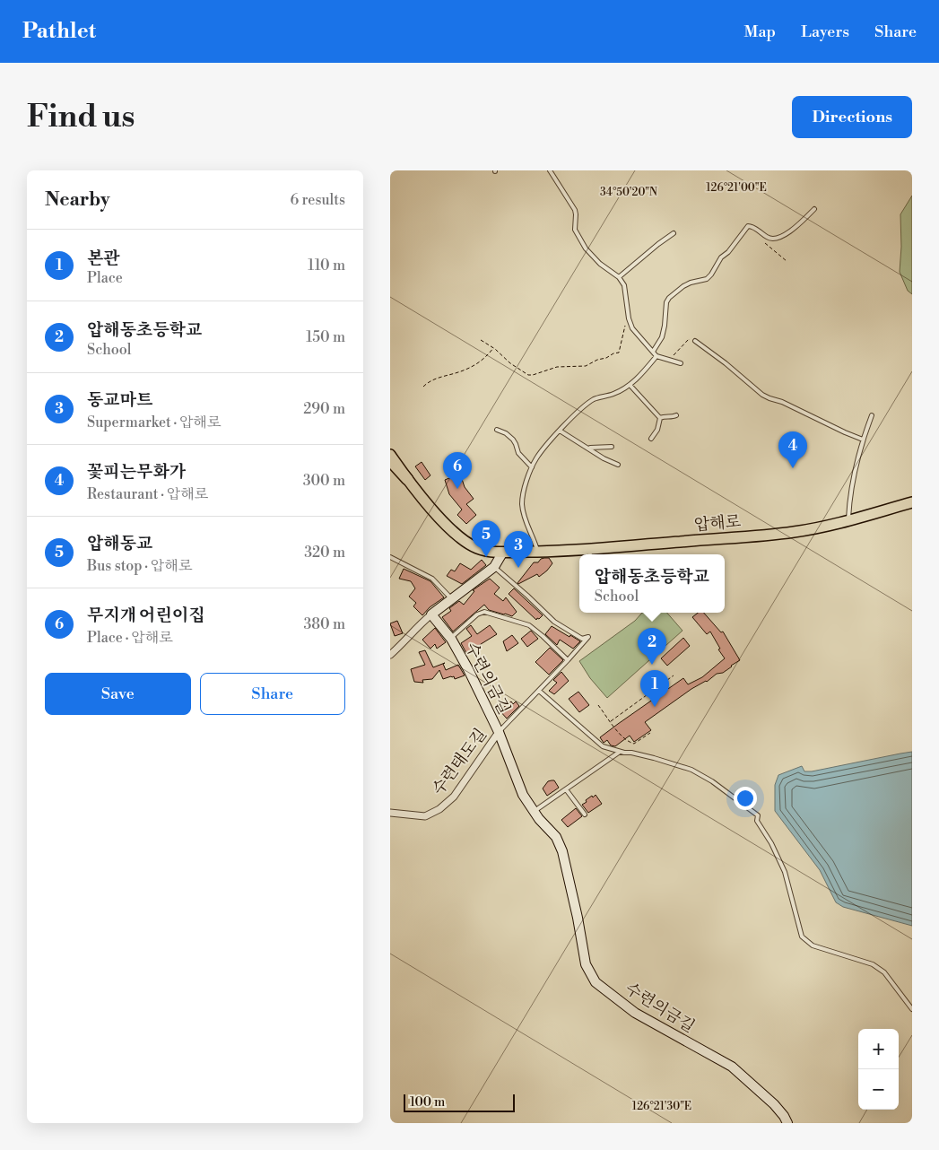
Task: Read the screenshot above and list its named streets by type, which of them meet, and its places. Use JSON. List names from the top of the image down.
{
  "streets": {
    "main road": ["압해로"],
    "street": ["수련의금길", "수련태도길"]
  },
  "crossings": [
    ["수련의금길", "수련태도길"]
  ],
  "scale_bar": "100 m",
  "page": {
    "header": "Pathlet",
    "nav": ["Map", "Layers", "Share"],
    "buttons": [
      "Directions",
      ["Save", "Share"]
    ],
    "title": "Find us",
    "heading": ["Nearby", "6 results"],
    "list": [
      {
        "mark": "1",
        "name": "본관",
        "note": "Place",
        "value": "110 m"
      },
      {
        "mark": "2",
        "name": "압해동초등학교",
        "note": "School",
        "value": "150 m"
      },
      {
        "mark": "3",
        "name": "동교마트",
        "note": "Supermarket · 압해로",
        "value": "290 m"
      },
      {
        "mark": "4",
        "name": "꽃피는무화가",
        "note": "Restaurant · 압해로",
        "value": "300 m"
      },
      {
        "mark": "5",
        "name": "압해동교",
        "note": "Bus stop · 압해로",
        "value": "320 m"
      },
      {
        "mark": "6",
        "name": "무지개 어린이집",
        "note": "Place · 압해로",
        "value": "380 m"
      }
    ],
    "pins": [
      "4",
      "6",
      "5",
      "3",
      "2",
      "1"
    ],
    "popup": ["압해동초등학교", "School"],
    "map_buttons": ["+", "−"],
    "scale": "100 m"
  },
  "coordinates": ["126°21'00\"E", "34°50'20\"N", "126°21'30\"E"]
}
